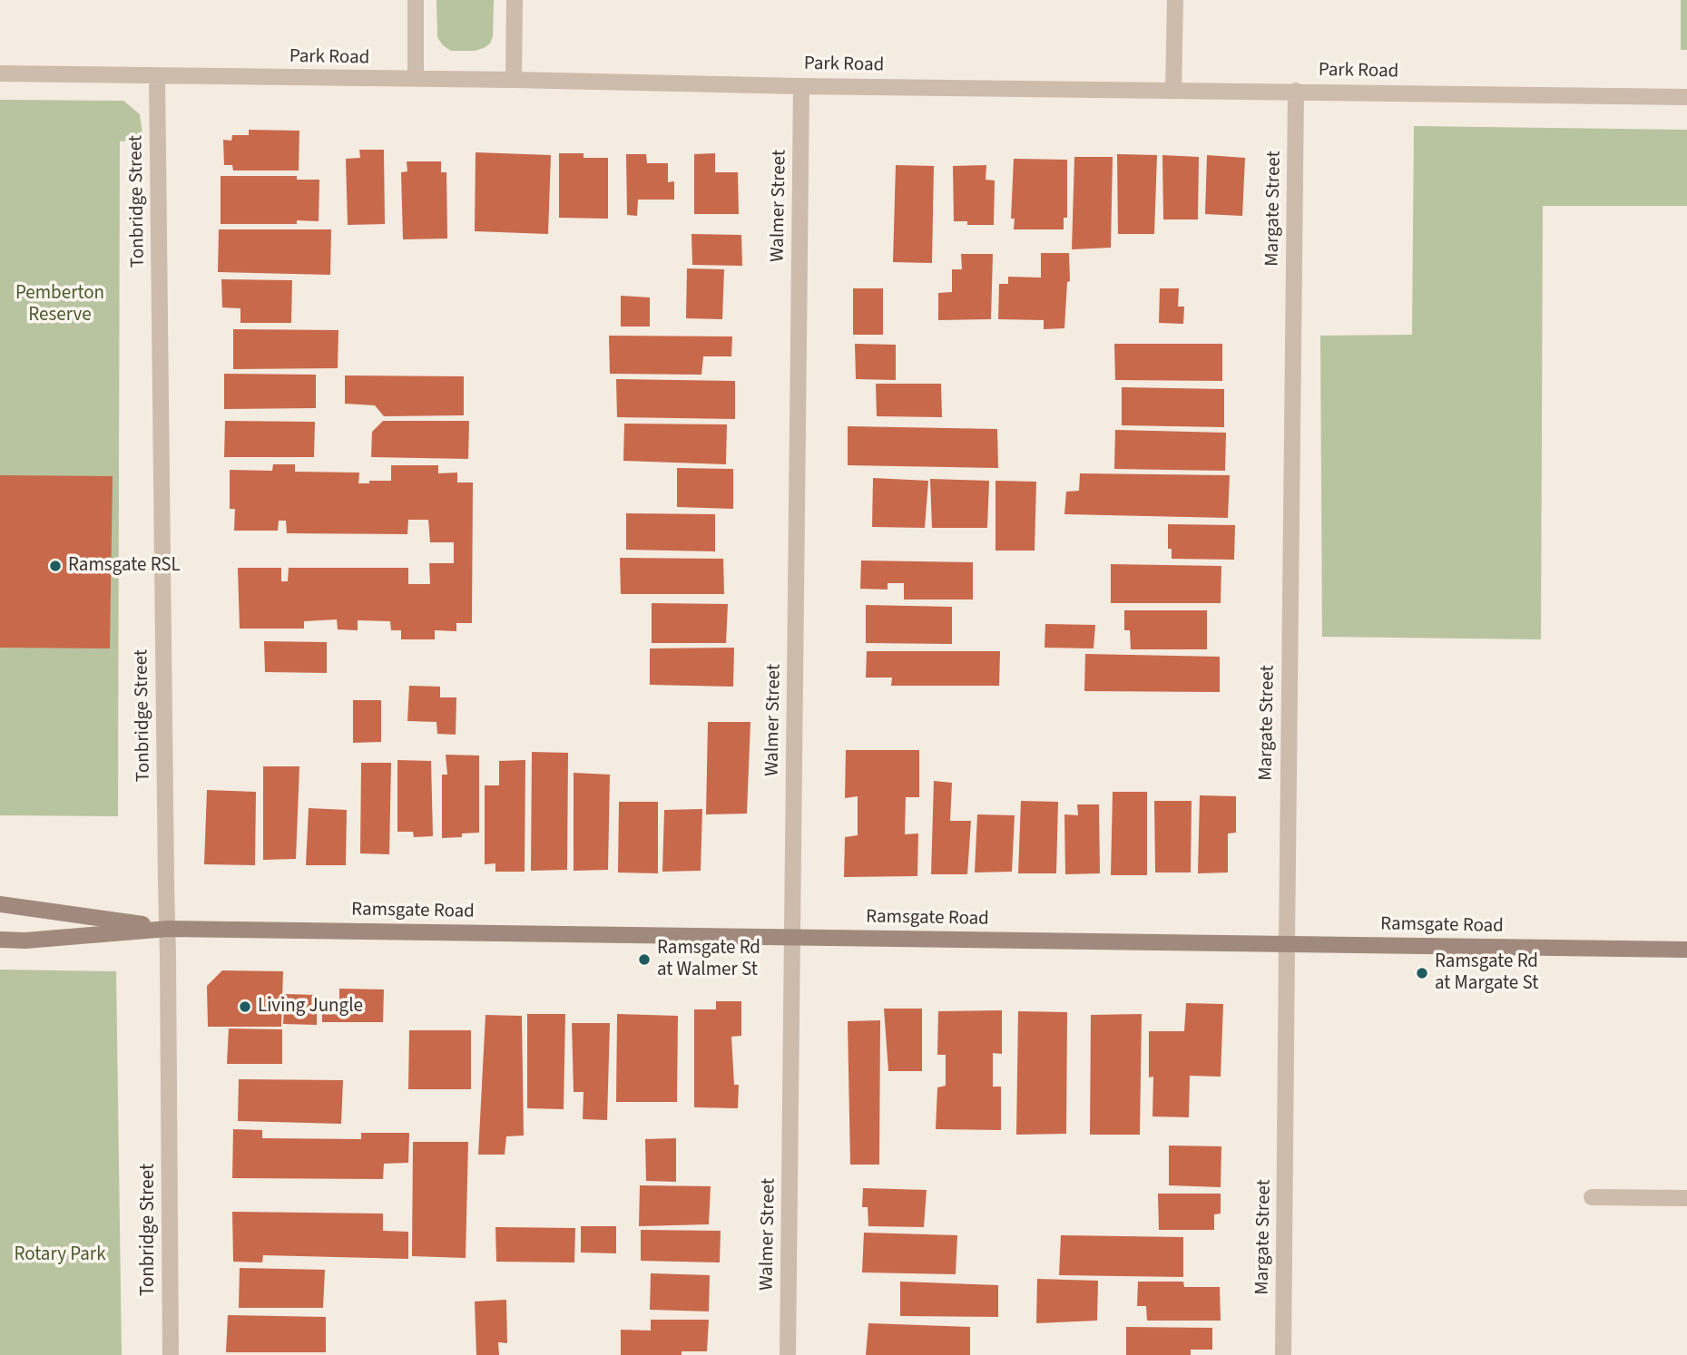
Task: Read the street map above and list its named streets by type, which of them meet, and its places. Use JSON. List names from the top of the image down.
{
  "streets": {
    "main road": ["Ramsgate Road"],
    "street": [
      "Park Road",
      "Tonbridge Street",
      "Walmer Street",
      "Margate Street"
    ]
  },
  "crossings": [
    ["Park Road", "Tonbridge Street"],
    ["Park Road", "Walmer Street"],
    ["Park Road", "Margate Street"],
    ["Tonbridge Street", "Ramsgate Road"],
    ["Walmer Street", "Ramsgate Road"],
    ["Margate Street", "Ramsgate Road"]
  ],
  "parks": ["Pemberton Reserve", "Rotary Park"],
  "places": [
    "Ramsgate RSL",
    "Ramsgate Rd at Walmer St",
    "Ramsgate Rd at Margate St",
    "Living Jungle"
  ]
}
